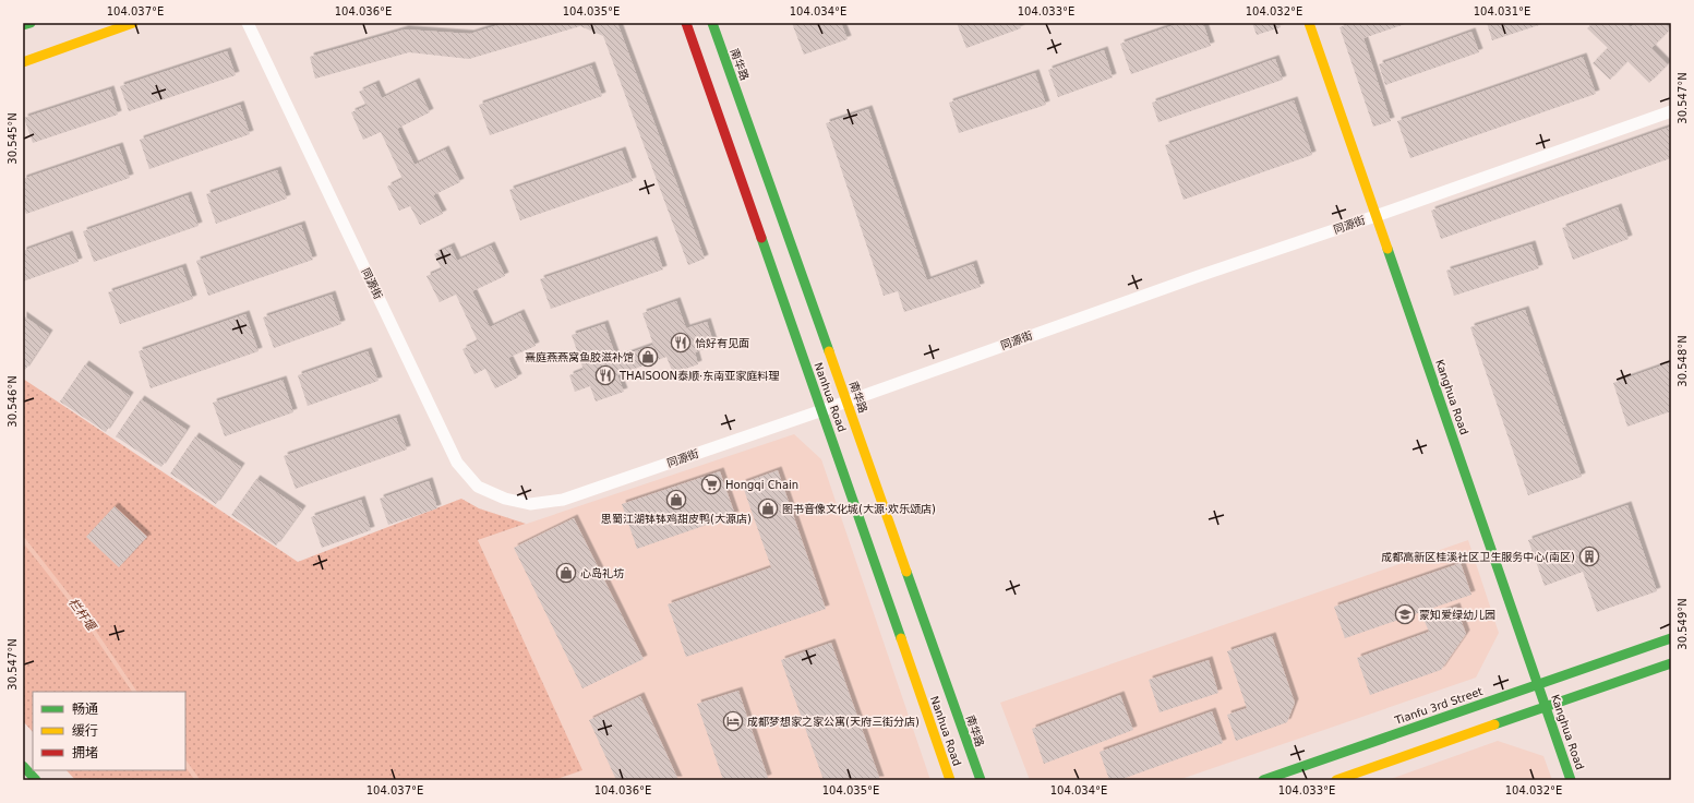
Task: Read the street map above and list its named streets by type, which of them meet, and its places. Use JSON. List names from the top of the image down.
{
  "streets": {
    "main road": [
      "南华路",
      "Nanhua Road",
      "Kanghua Road",
      "Tianfu 3rd Street"
    ],
    "street": ["同源街"]
  },
  "crossings": [
    ["南华路", "同源街"],
    ["同源街", "Nanhua Road"],
    ["同源街", "Kanghua Road"],
    ["Kanghua Road", "Tianfu 3rd Street"]
  ],
  "water": ["栏杆堰"],
  "places": {
    "restaurant": ["恰好有见面", "THAISOON泰顺·东南亚家庭料理"],
    "shop": [
      "熹庭燕燕窝鱼胶滋补馆",
      "思蜀江湖钵钵鸡甜皮鸭(大源店)",
      "图书音像文化城(大源·欢乐颂店)",
      "心岛礼坊"
    ],
    "supermarket": ["Hongqi Chain"],
    "building": ["成都高新区桂溪社区卫生服务中心(南区)"],
    "school or university": ["蒙知爱绿幼儿园"],
    "hotel": ["成都梦想家之家公寓(天府三街分店)"]
  },
  "legend": ["畅通", "缓行", "拥堵"],
  "coordinates": [
    "104.037°E",
    "104.036°E",
    "104.035°E",
    "104.034°E",
    "104.033°E",
    "104.032°E",
    "104.031°E",
    "30.547°N",
    "30.545°N",
    "30.548°N",
    "30.546°N",
    "30.549°N"
  ]
}
